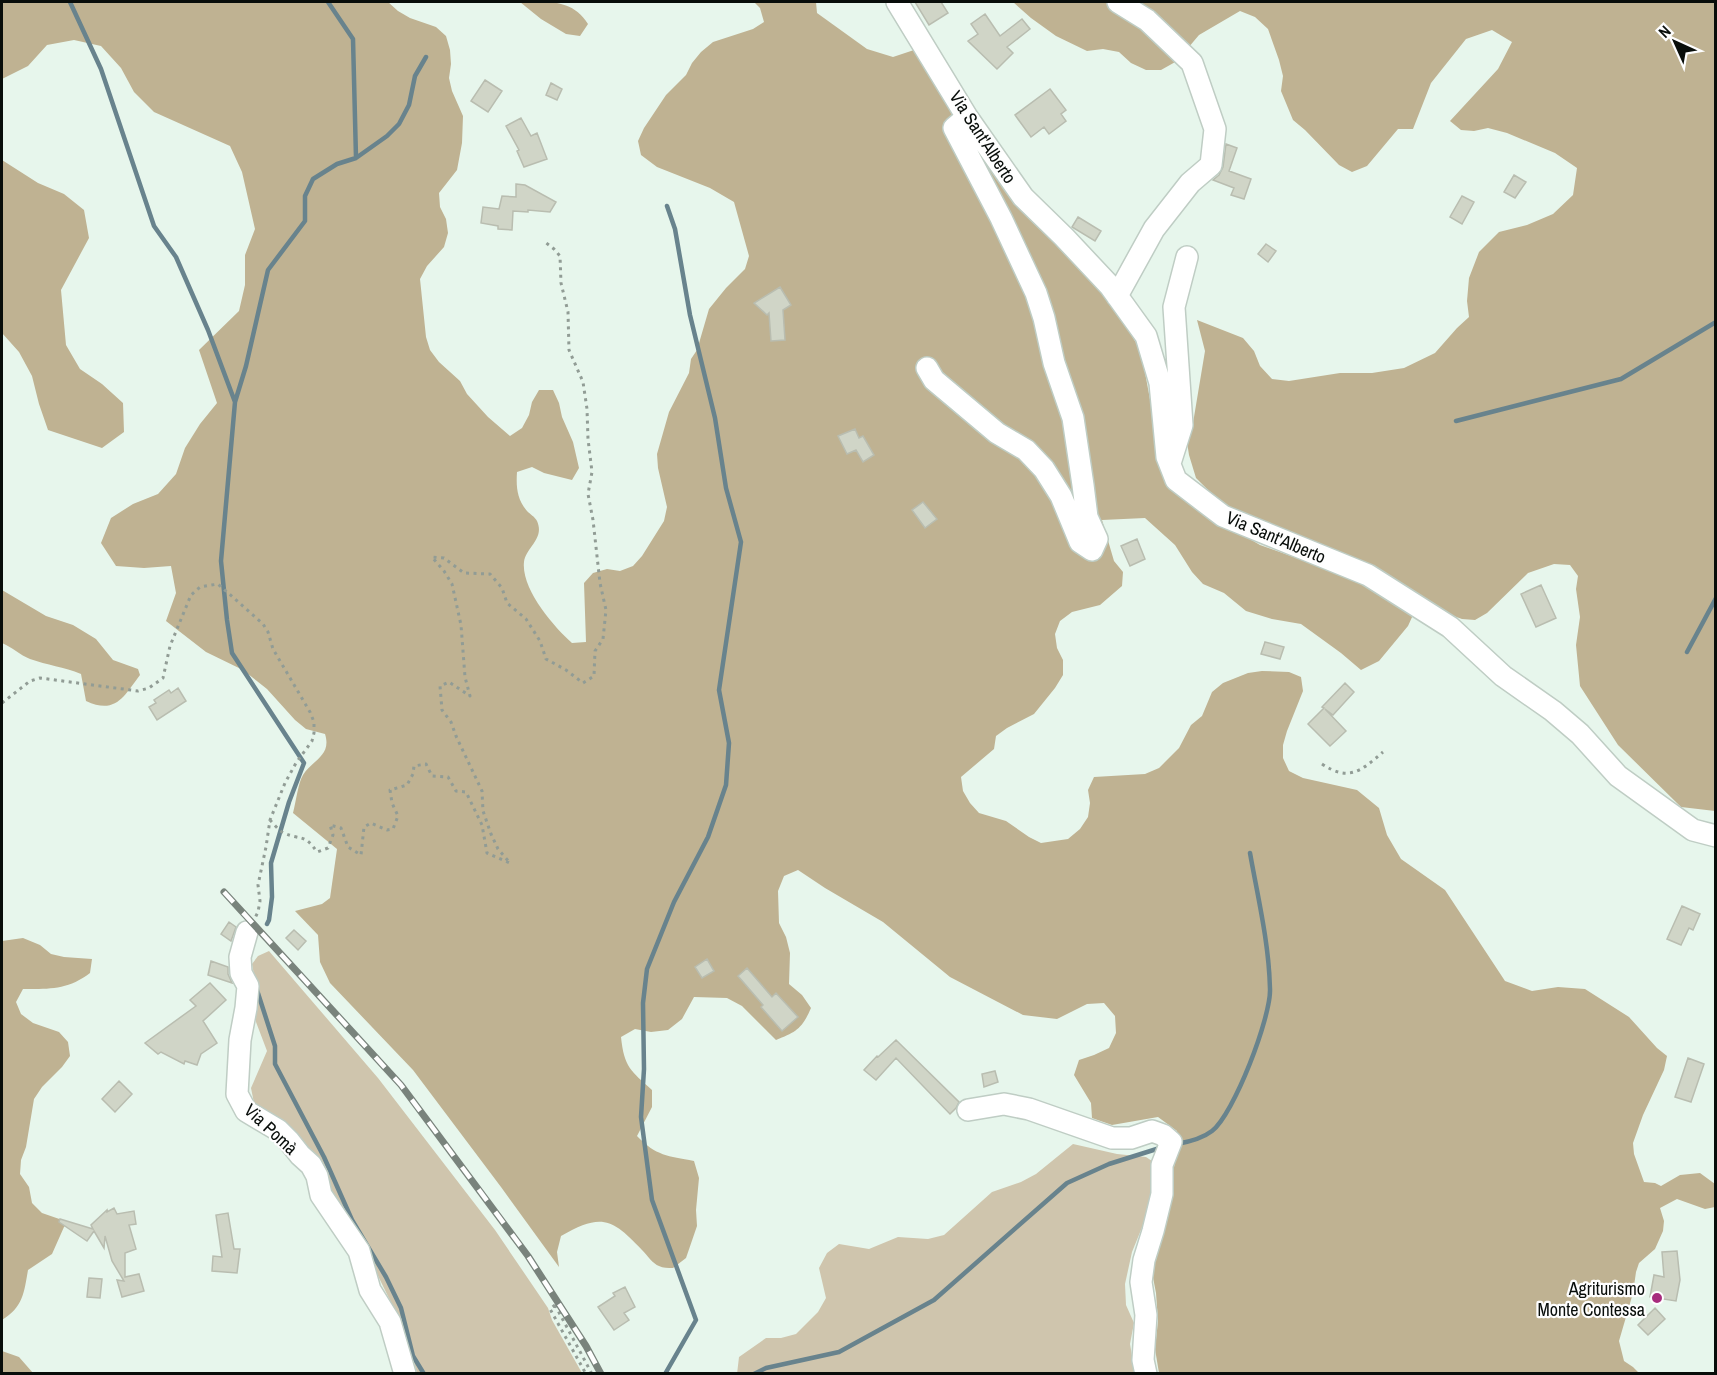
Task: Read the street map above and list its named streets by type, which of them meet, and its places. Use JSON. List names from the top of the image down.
{
  "streets": {
    "street": ["Via Sant'Alberto", "Via Pomà"]
  },
  "places": ["Agriturismo Monte Contessa"],
  "north": "top left"
}
